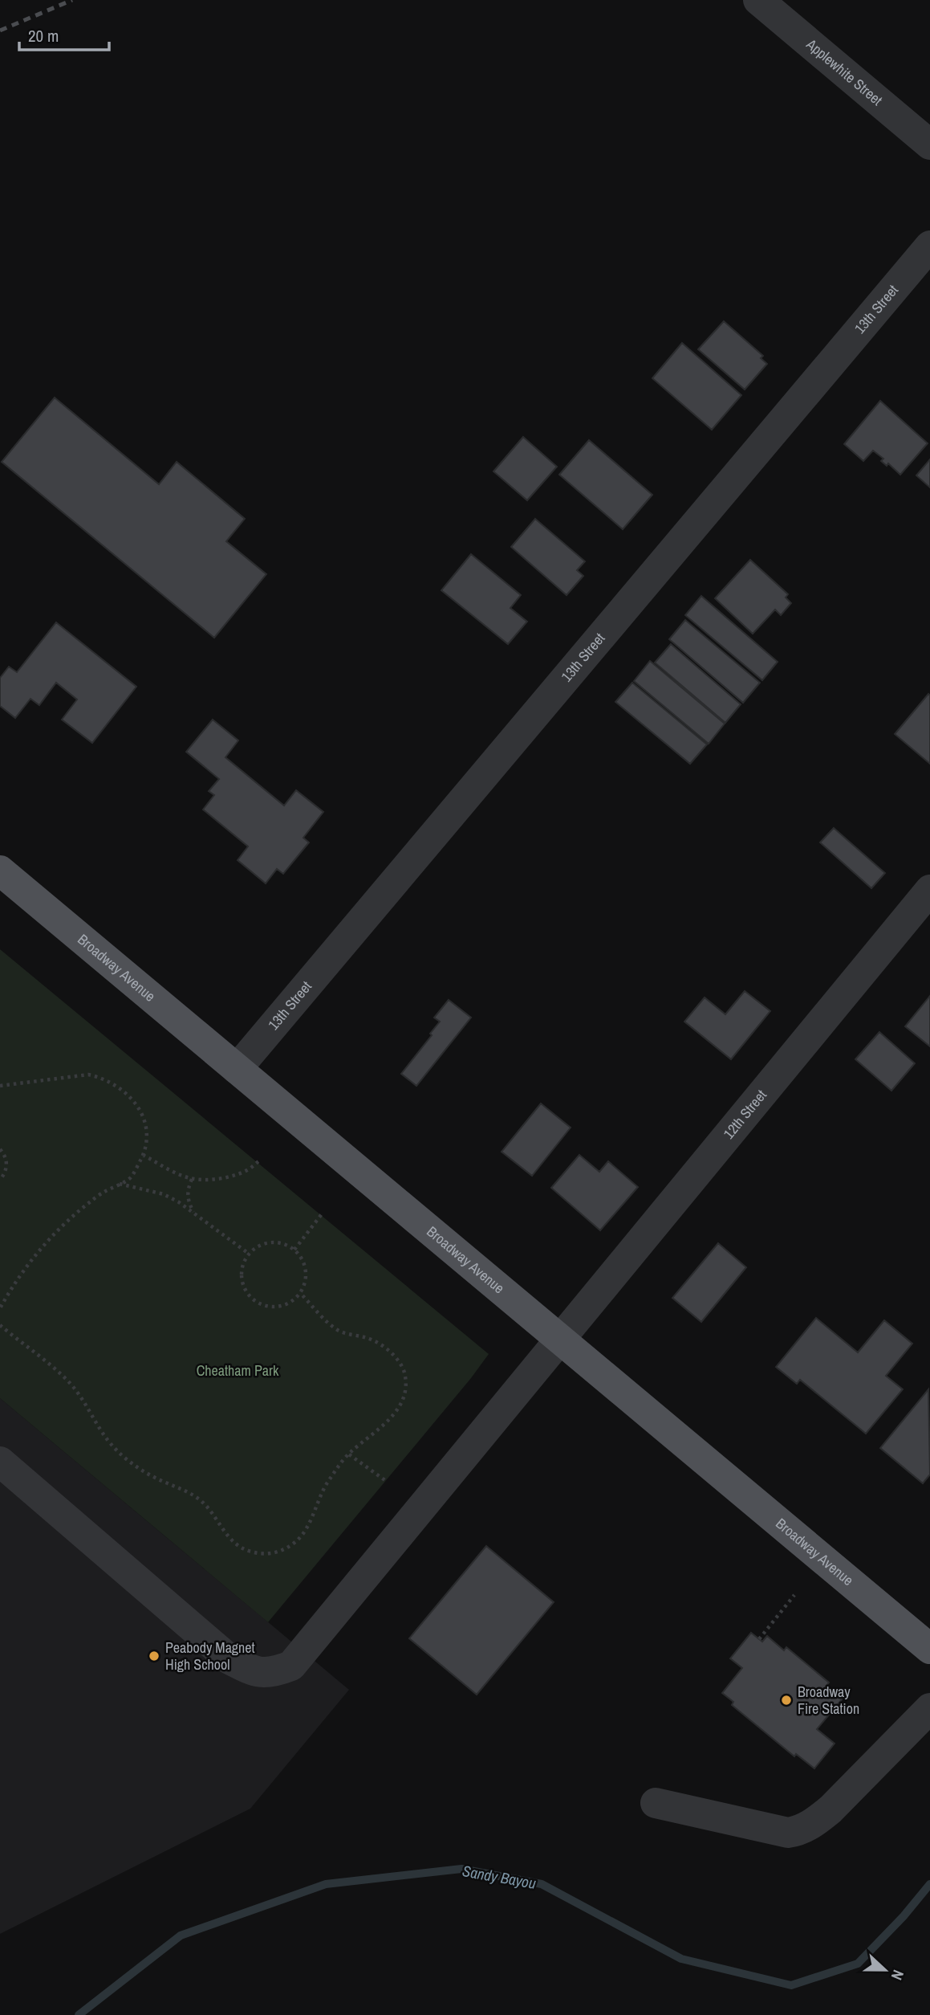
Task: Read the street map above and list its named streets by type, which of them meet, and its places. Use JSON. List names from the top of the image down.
{
  "streets": {
    "main road": ["Broadway Avenue"],
    "street": ["Applewhite Street", "13th Street", "12th Street"]
  },
  "crossings": [
    ["13th Street", "Broadway Avenue"],
    ["Broadway Avenue", "12th Street"]
  ],
  "water": ["Sandy Bayou"],
  "parks": ["Cheatham Park"],
  "places": ["Peabody Magnet High School", "Broadway Fire Station"],
  "scale_bar": "20 m",
  "north": "right"
}
